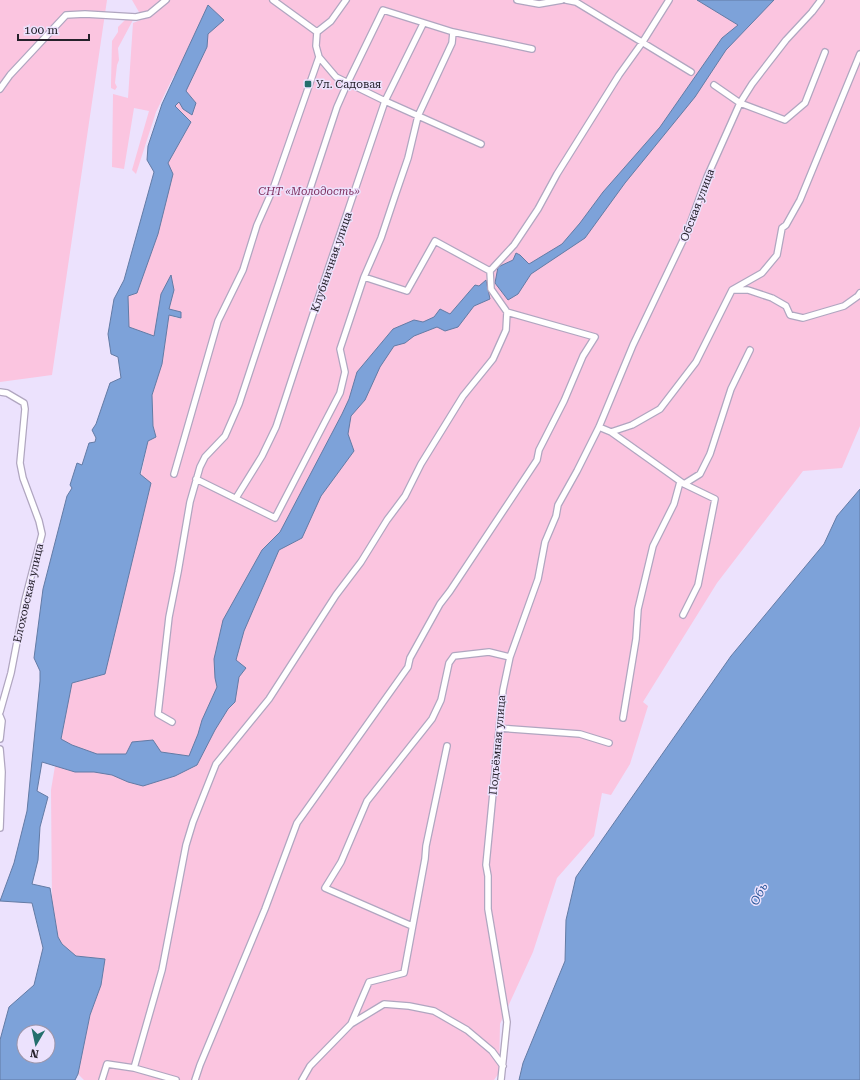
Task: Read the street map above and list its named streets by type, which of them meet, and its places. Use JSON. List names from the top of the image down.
{
  "streets": {
    "street": [
      "Обская улица",
      "Клубничная улица",
      "Елоховская улица",
      "Подъёмная улица"
    ]
  },
  "crossings": [
    ["Обская улица", "Подъёмная улица"]
  ],
  "water": ["Обь"],
  "parks": ["СНТ «Молодость»"],
  "places": {
    "transit": ["Ул. Садовая"]
  },
  "scale_bar": "100 m",
  "north": "bottom"
}
